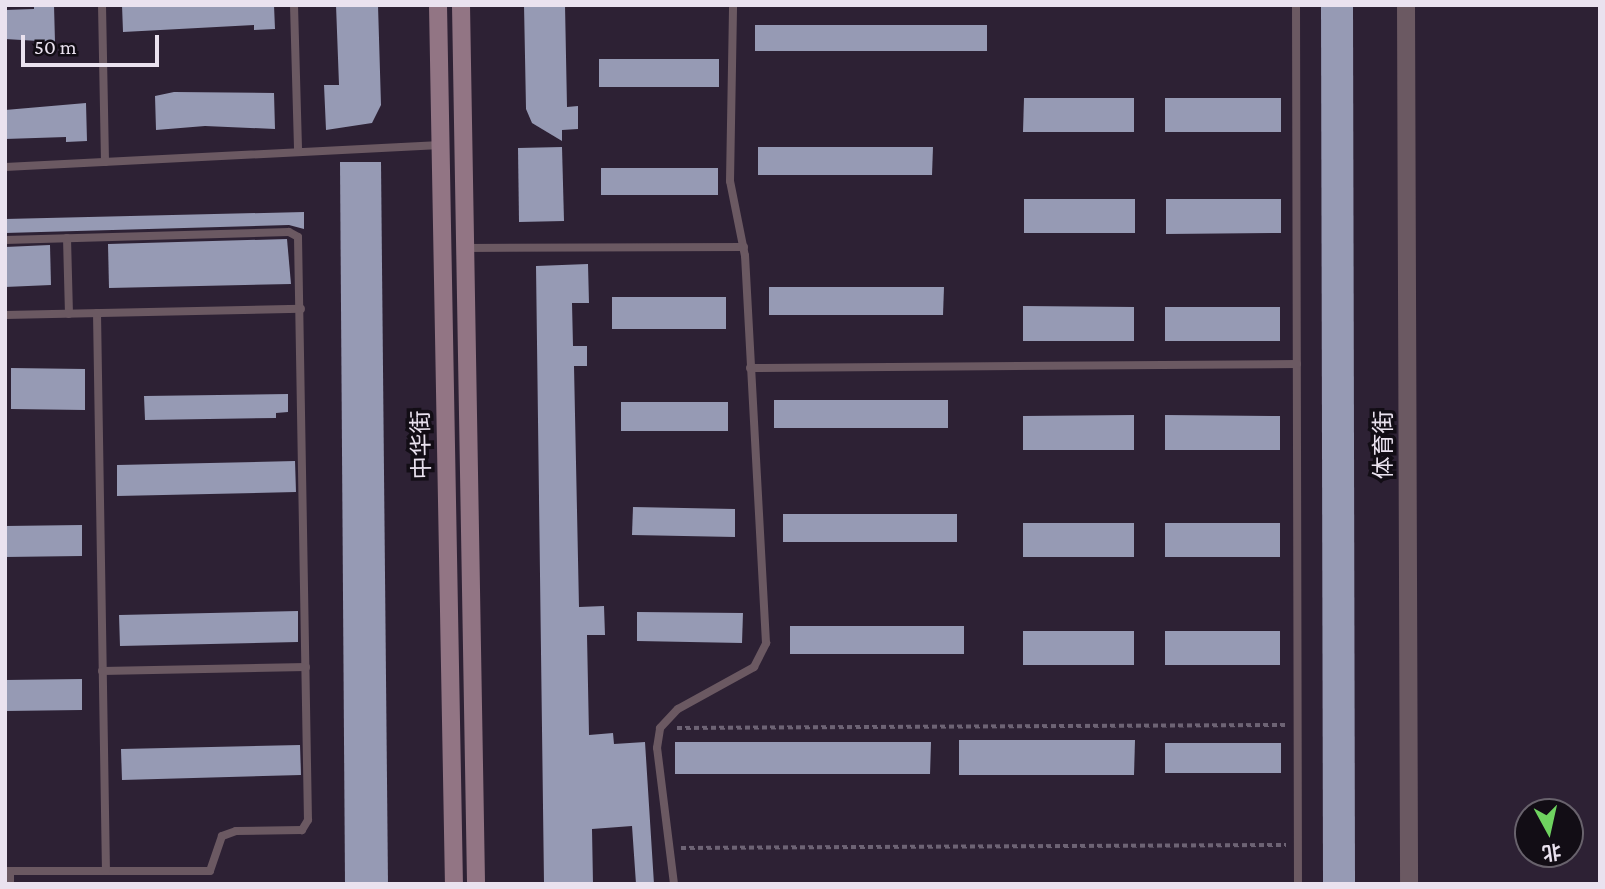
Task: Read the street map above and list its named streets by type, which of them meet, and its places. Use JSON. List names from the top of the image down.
{
  "streets": {
    "main road": ["中华街"],
    "street": ["体育街"]
  },
  "scale_bar": "50 m",
  "north": "bottom"
}
